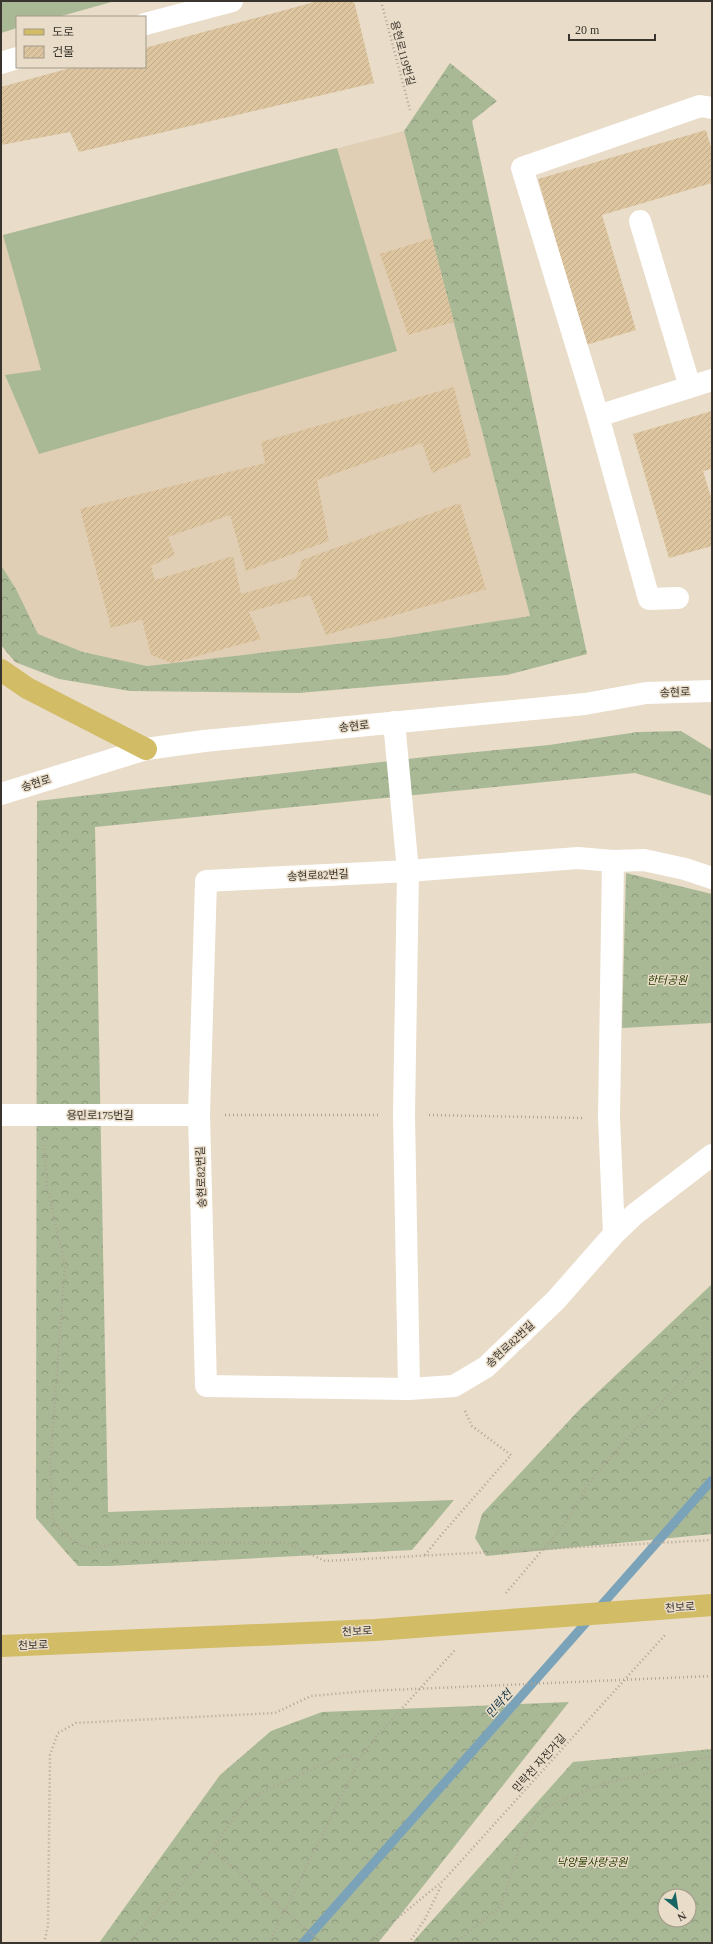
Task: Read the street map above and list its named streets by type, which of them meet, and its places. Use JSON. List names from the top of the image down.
{
  "streets": {
    "main road": ["천보로"],
    "street": ["송현로", "송현로82번길", "용민로175번길"],
    "path": ["용현로119번길", "민락천 자전거길"]
  },
  "crossings": [
    ["송현로82번길", "용민로175번길"]
  ],
  "water": ["민락천"],
  "parks": ["한터공원", "낙양물사랑공원"],
  "legend": ["도로", "건물"],
  "scale_bar": "20 m",
  "north": "bottom right"
}
